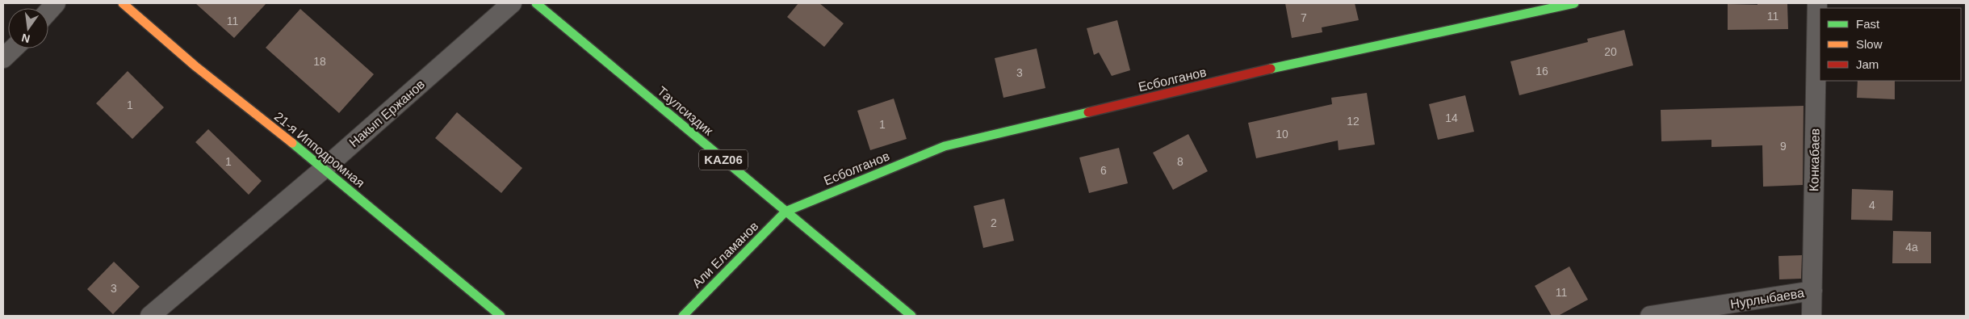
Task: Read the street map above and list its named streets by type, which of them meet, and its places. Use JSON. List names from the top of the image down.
{
  "streets": {
    "street": [
      "Есболганов",
      "Таулсиздик",
      "Накып Ержанов",
      "21-я Ипподромная",
      "KAZ06",
      "Конкабаев",
      "Али Еламанов",
      "Нурлыбаева"
    ]
  },
  "crossings": [
    ["Есболганов", "Таулсиздик"],
    ["Есболганов", "Али Еламанов"],
    ["Таулсиздик", "Али Еламанов"],
    ["Накып Ержанов", "21-я Ипподромная"],
    ["Конкабаев", "Нурлыбаева"]
  ],
  "house_numbers": [
    "11",
    "7",
    "11",
    "20",
    "18",
    "16",
    "3",
    "1",
    "14",
    "12",
    "1",
    "10",
    "9",
    "1",
    "8",
    "6",
    "4",
    "2",
    "4а",
    "3",
    "11"
  ],
  "legend": ["Fast", "Slow", "Jam"],
  "north": "bottom"
}
